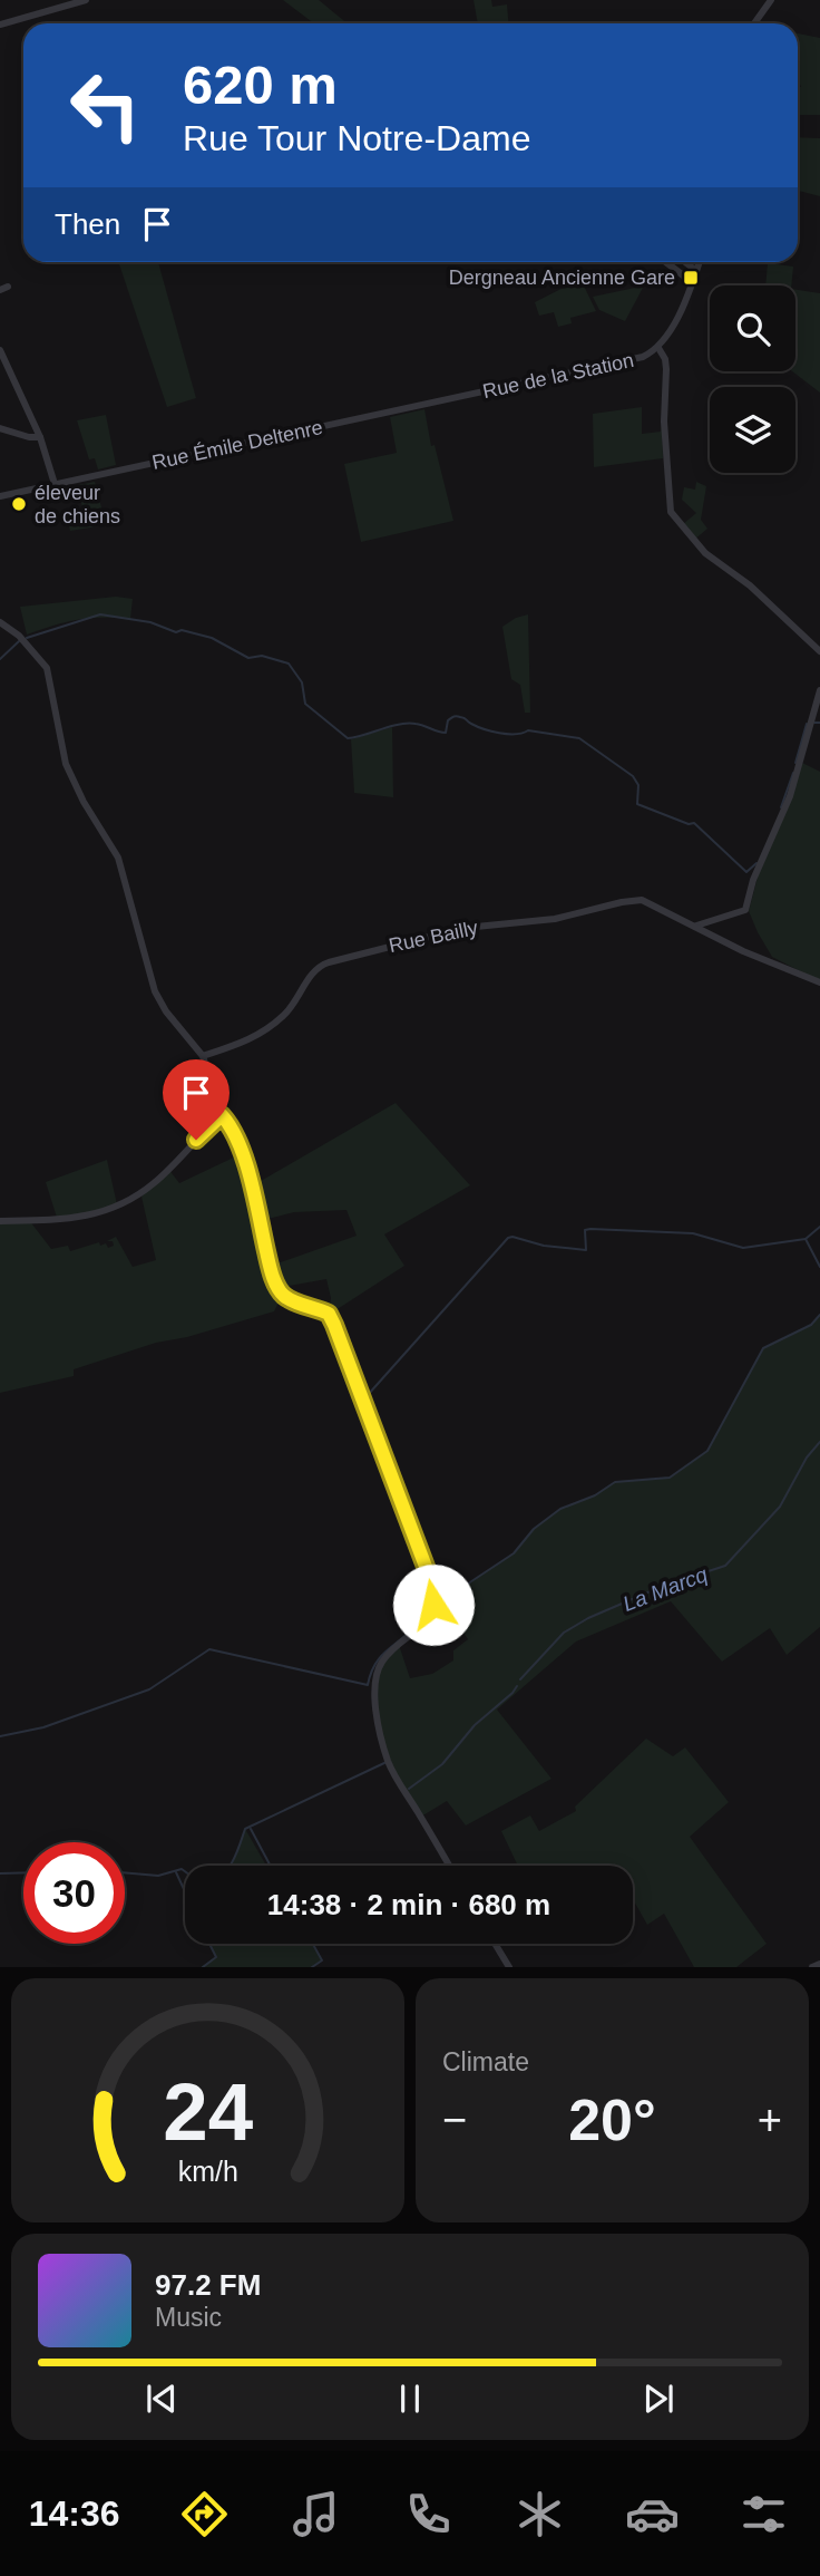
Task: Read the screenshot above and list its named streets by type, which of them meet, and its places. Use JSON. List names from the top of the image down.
{
  "streets": {
    "street": ["Rue de la Station", "Rue Émile Deltenre", "Rue Bailly"]
  },
  "crossings": [
    ["Rue de la Station", "Rue Émile Deltenre"]
  ],
  "water": ["La Marcq"],
  "places": {
    "transit": ["Dergneau Ancienne Gare"],
    "other": ["éleveur de chiens"]
  },
  "page": {
    "turn": ["620 m", "Rue Tour Notre-Dame"],
    "then": "Then",
    "limit": "30",
    "trip": "14:38 · 2 min · 680 m",
    "tile": "Climate",
    "heat": ["−", "20°", "+"],
    "song": ["97.2 FM", "Music"],
    "tabs": "14:36",
    "gauge": ["24", "km/h"]
  }
}
